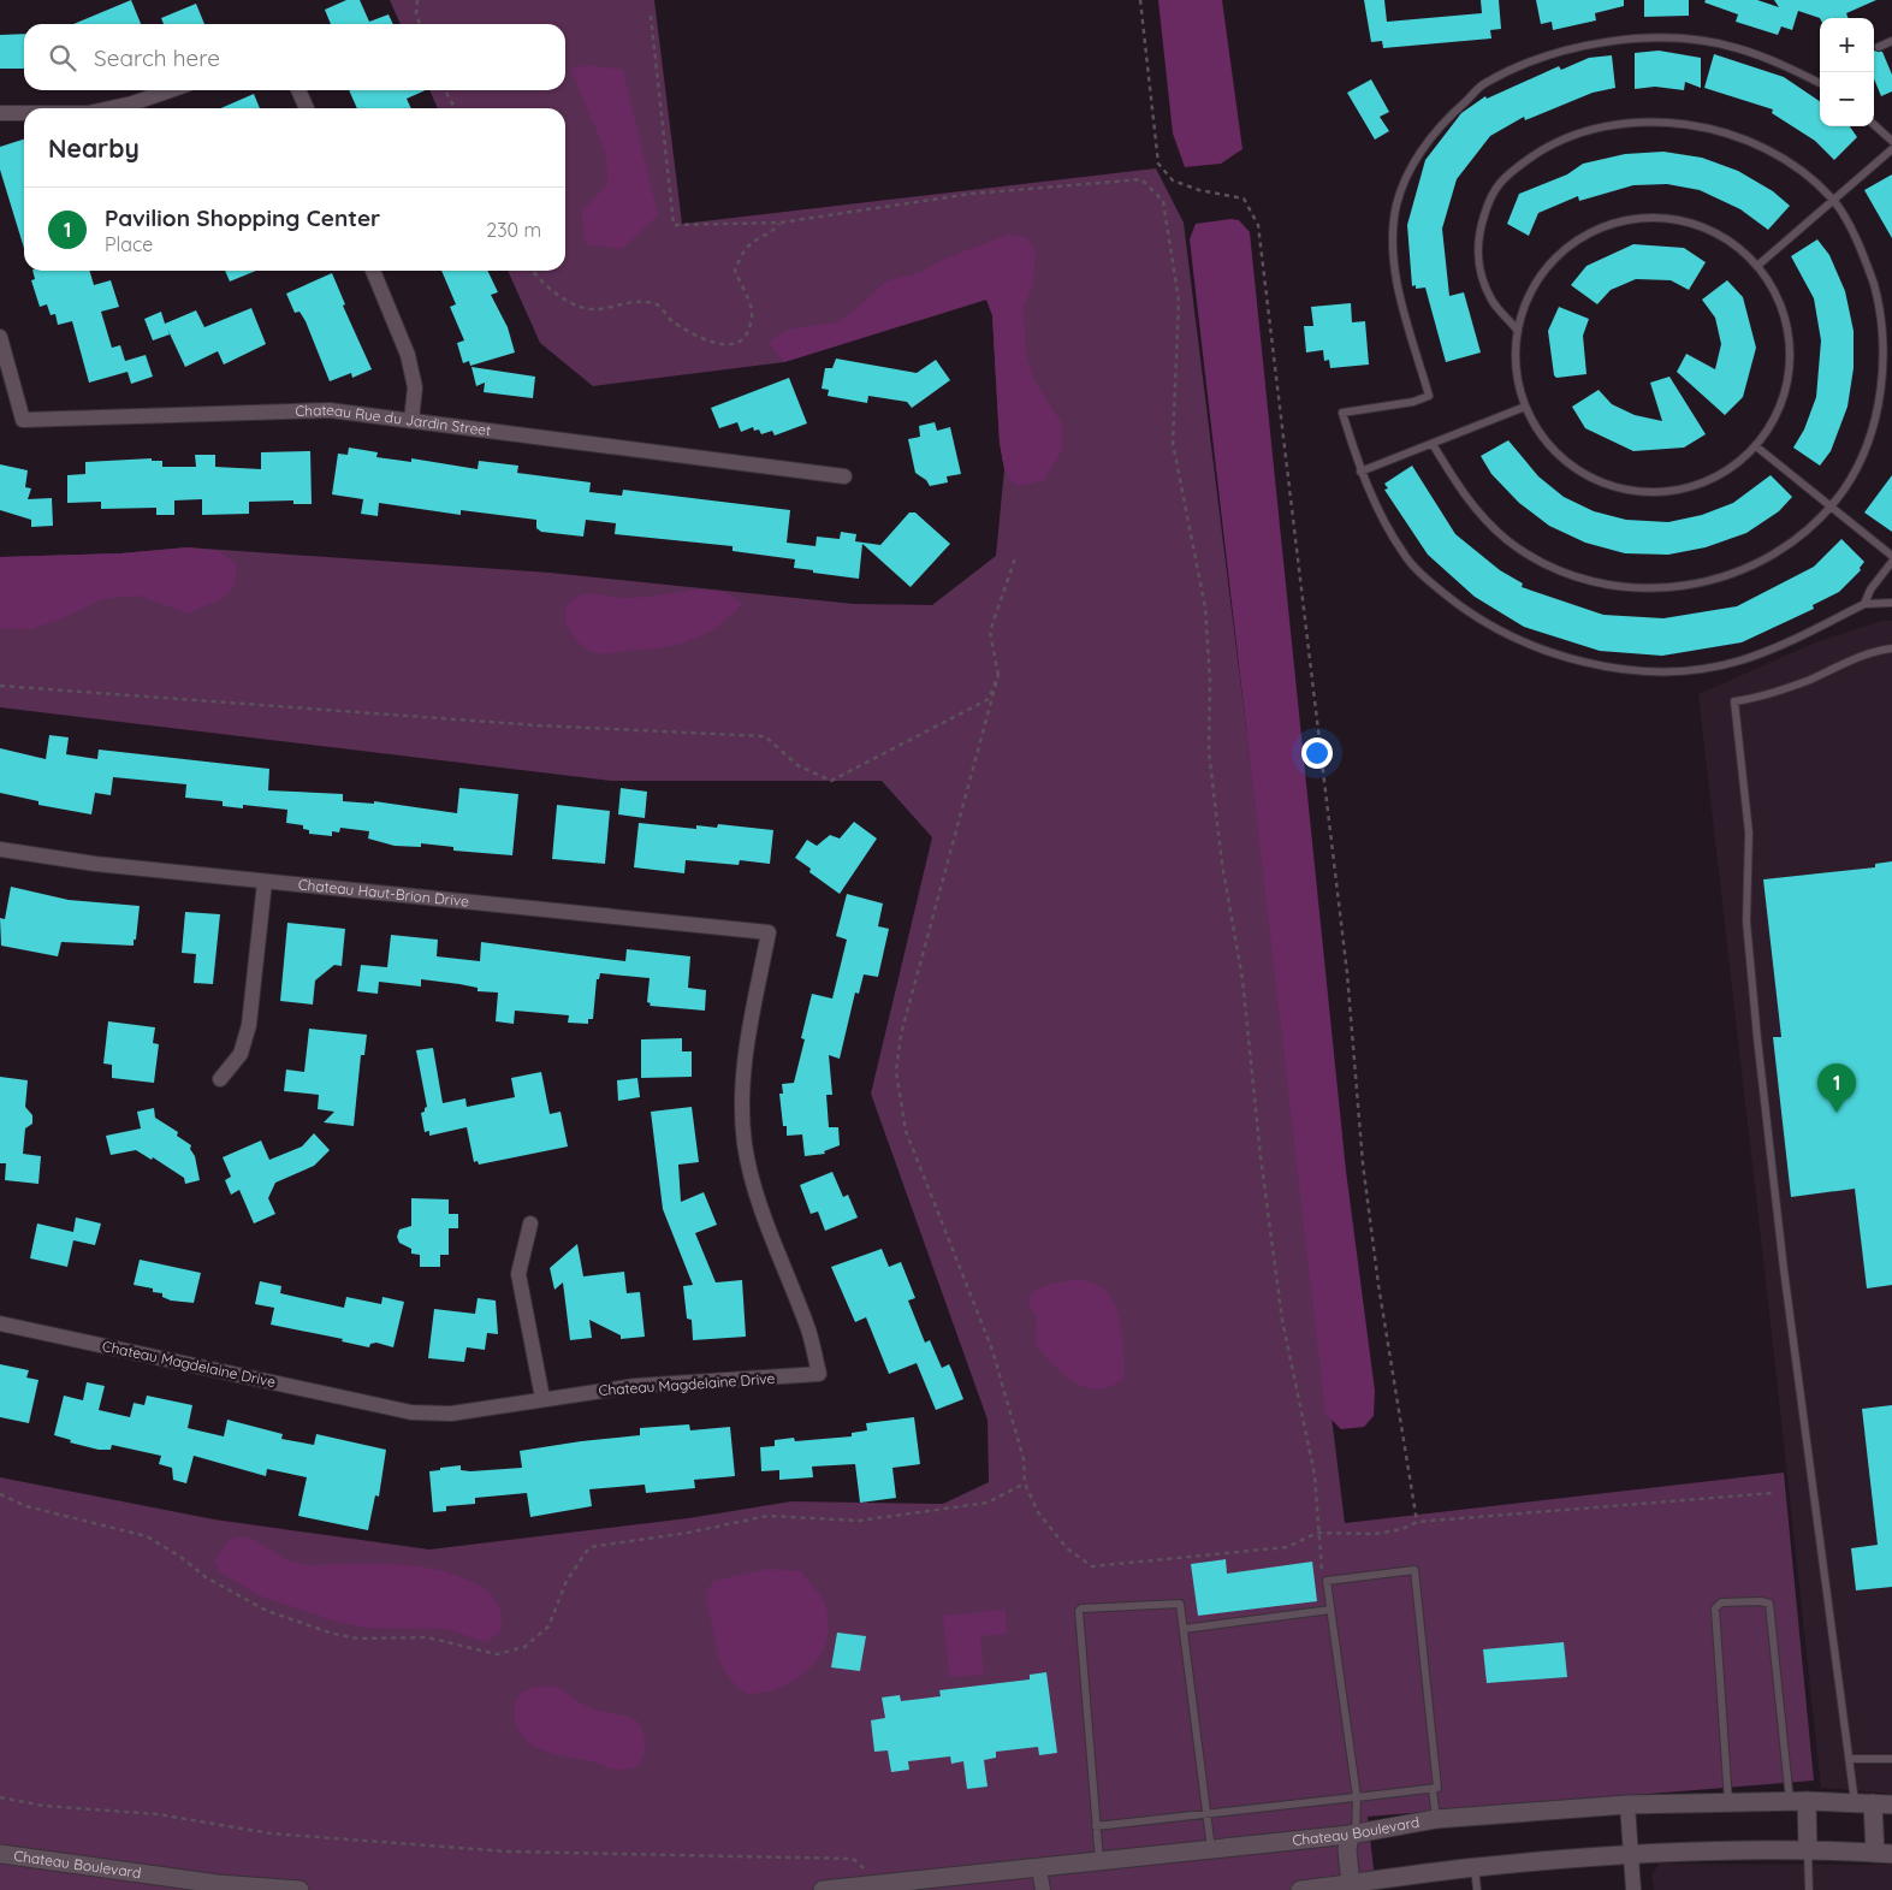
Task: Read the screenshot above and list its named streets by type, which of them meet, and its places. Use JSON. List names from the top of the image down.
{
  "streets": {
    "street": [
      "Chateau Rue du Jardin Street",
      "Chateau Haut-Brion Drive",
      "Chateau Magdelaine Drive",
      "Chateau Boulevard"
    ]
  },
  "crossings": [
    ["Chateau Haut-Brion Drive", "Chateau Magdelaine Drive"]
  ],
  "page": {
    "map_buttons": ["+", "−"],
    "search": "Search here",
    "heading": "Nearby",
    "list": [
      {
        "mark": "1",
        "name": "Pavilion Shopping Center",
        "note": "Place",
        "value": "230 m"
      }
    ],
    "pins": "1"
  }
}
